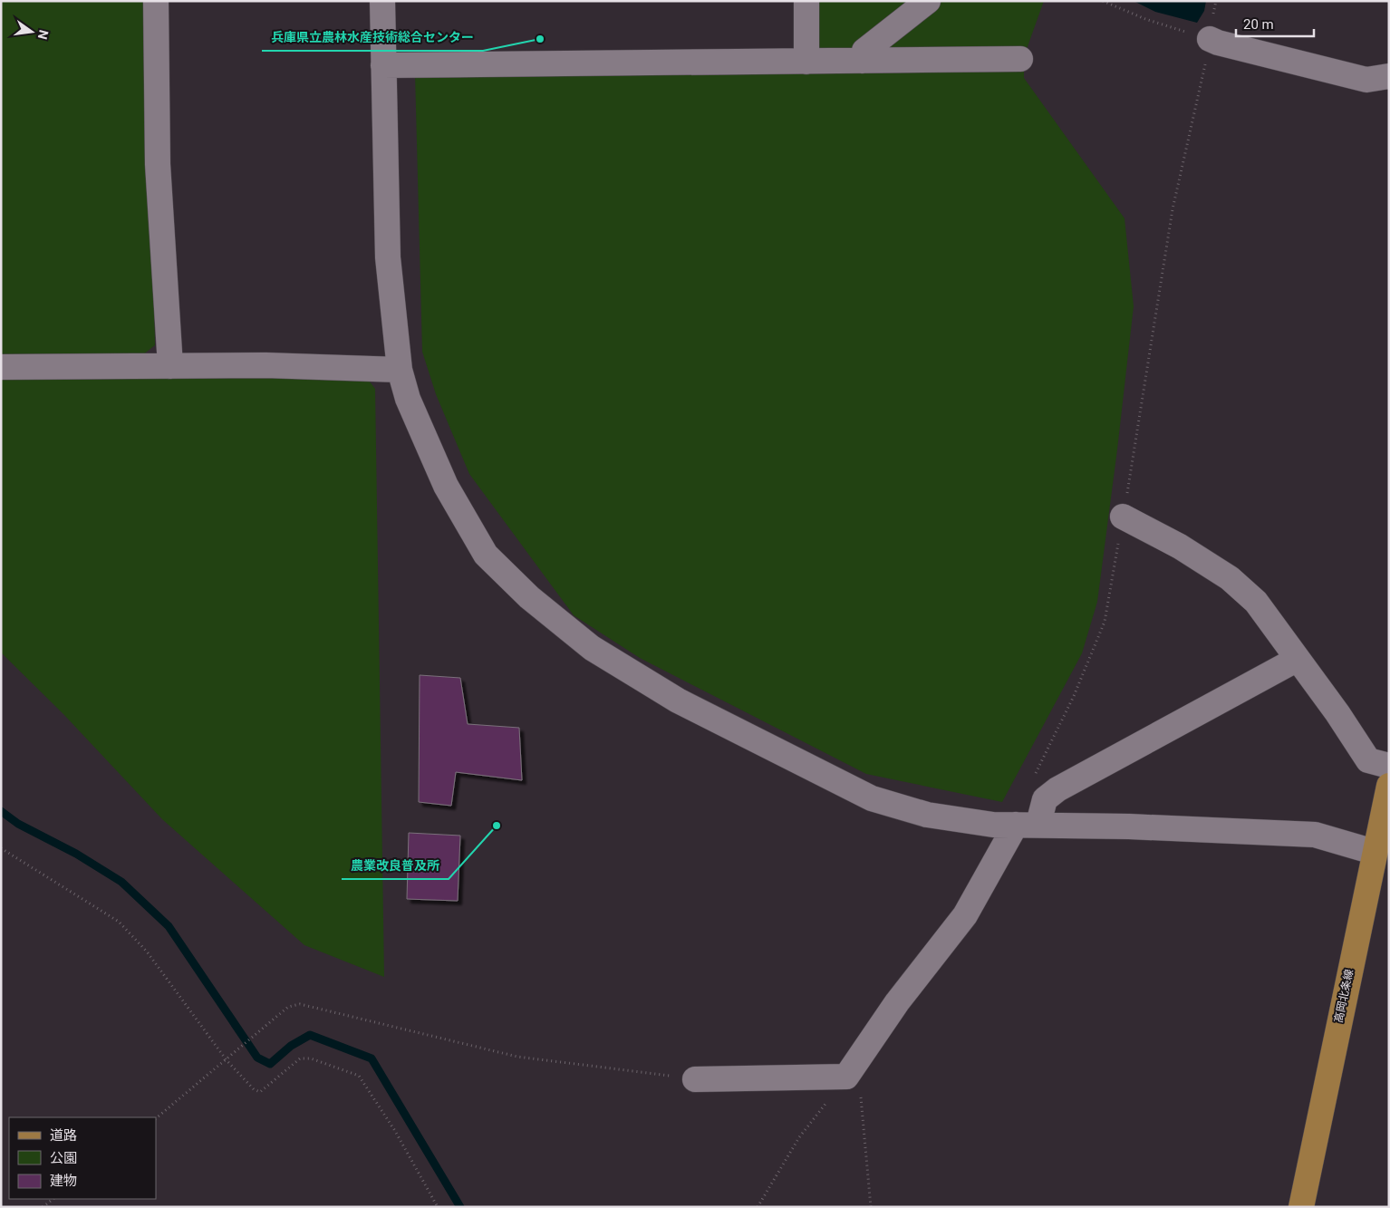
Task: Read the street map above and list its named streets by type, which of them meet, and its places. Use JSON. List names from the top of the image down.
{
  "streets": {
    "main road": ["高岡北条線"]
  },
  "places": ["兵庫県立農林水産技術総合センター", "農業改良普及所"],
  "legend": ["道路", "公園", "建物"],
  "scale_bar": "20 m",
  "north": "right"
}
